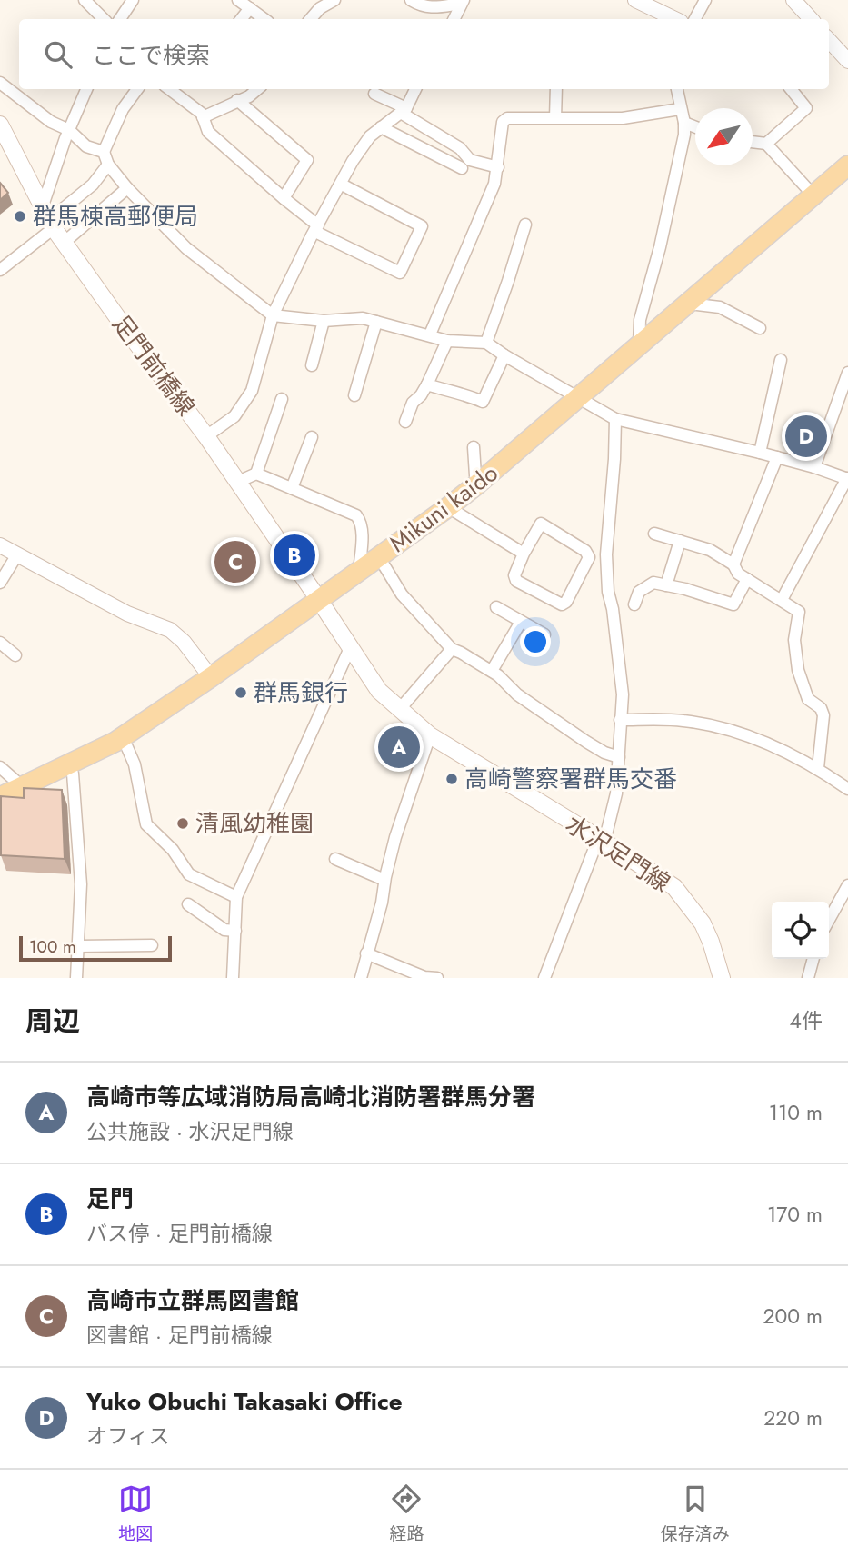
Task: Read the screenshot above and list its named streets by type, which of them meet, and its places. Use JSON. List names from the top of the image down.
{
  "streets": {
    "main road": ["足門前橋線", "Mikuni kaido", "水沢足門線"]
  },
  "crossings": [
    ["足門前橋線", "Mikuni kaido"],
    ["足門前橋線", "水沢足門線"],
    ["Mikuni kaido", "水沢足門線"]
  ],
  "places": [
    "群馬棟高郵便局",
    "群馬銀行",
    "高崎警察署群馬交番",
    "清風幼稚園"
  ],
  "scale_bar": "100 m",
  "north": "bottom left",
  "page": {
    "search": "ここで検索",
    "pins": [
      "D",
      "B",
      "C",
      "A"
    ],
    "scale": "100 m",
    "heading": ["周辺", "4件"],
    "list": [
      {
        "mark": "A",
        "name": "高崎市等広域消防局高崎北消防署群馬分署",
        "note": "公共施設 · 水沢足門線",
        "value": "110 m"
      },
      {
        "mark": "B",
        "name": "足門",
        "note": "バス停 · 足門前橋線",
        "value": "170 m"
      },
      {
        "mark": "C",
        "name": "高崎市立群馬図書館",
        "note": "図書館 · 足門前橋線",
        "value": "200 m"
      },
      {
        "mark": "D",
        "name": "Yuko Obuchi Takasaki Office",
        "note": "オフィス",
        "value": "220 m"
      }
    ],
    "nav": ["地図", "経路", "保存済み"]
  }
}
